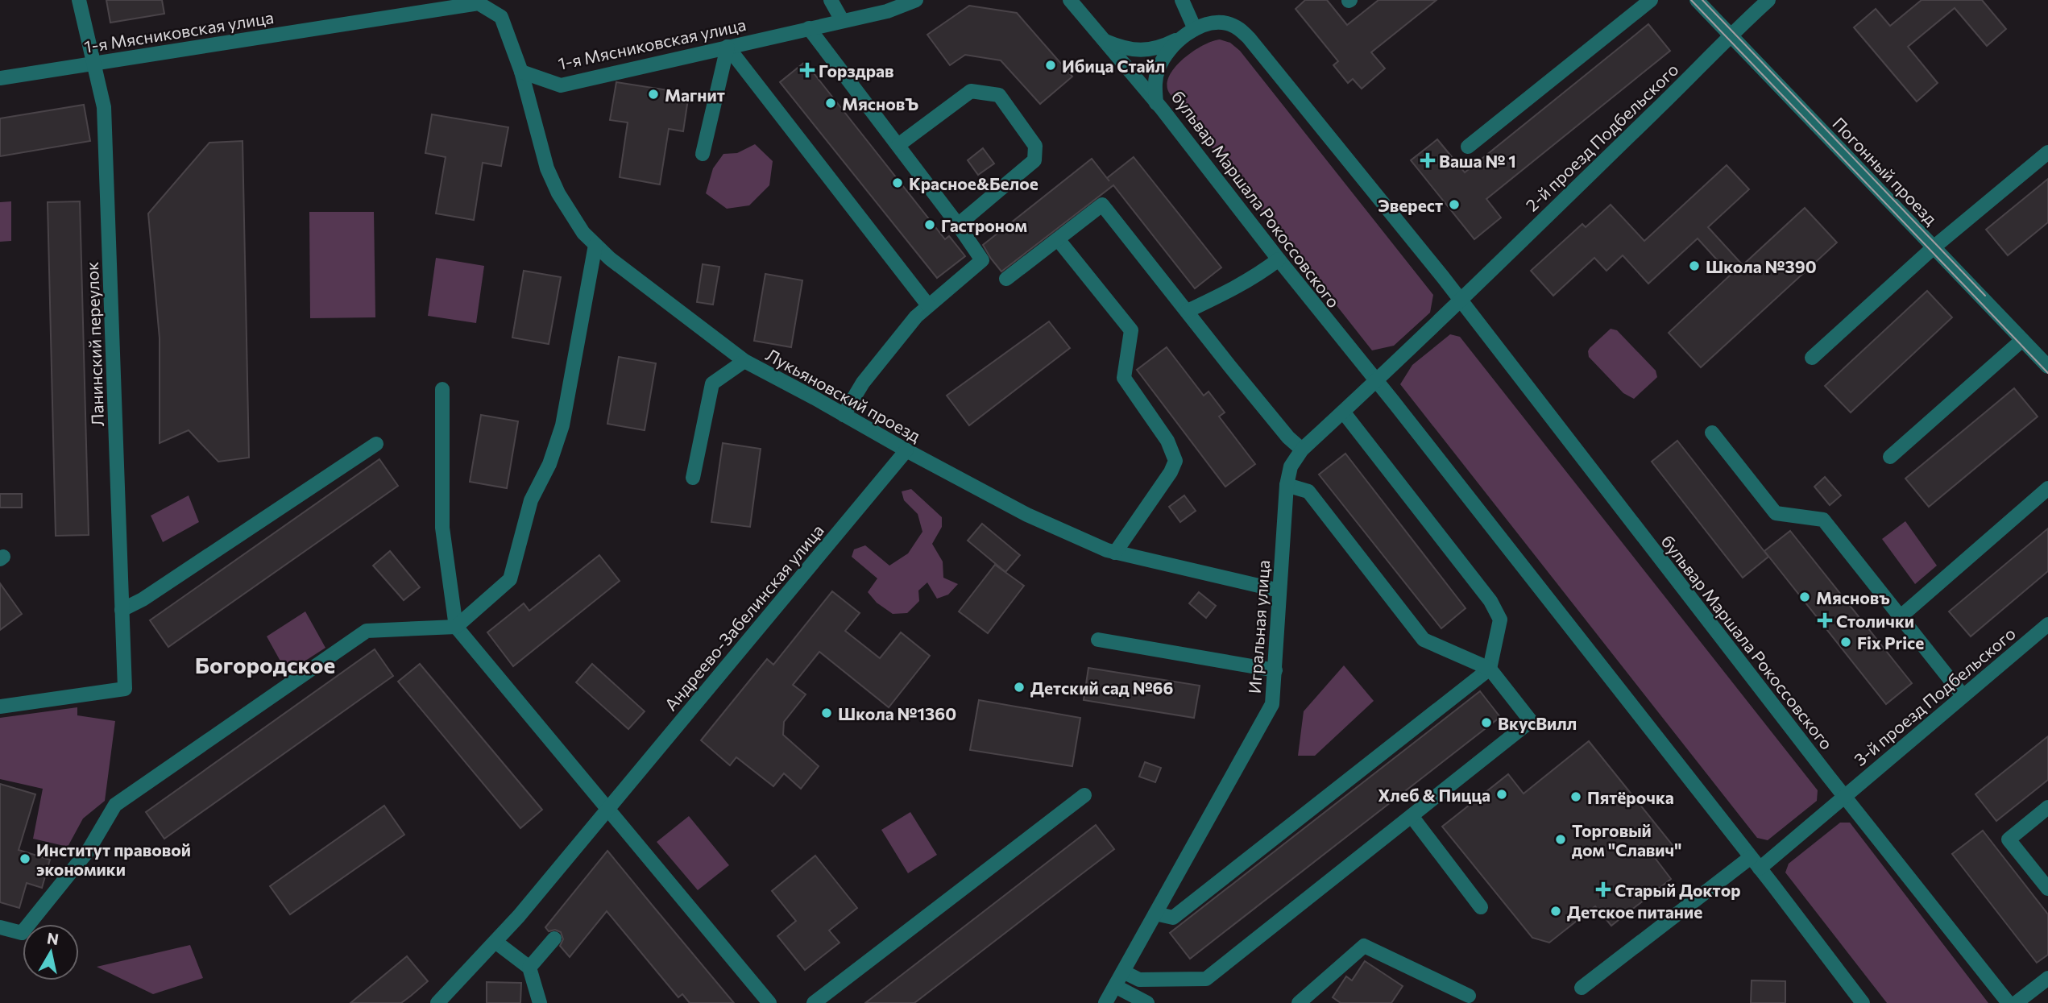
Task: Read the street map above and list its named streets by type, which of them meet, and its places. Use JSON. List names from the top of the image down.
{
  "streets": {
    "street": [
      "1-я Мясниковская улица",
      "2-й проезд Подбельского",
      "Погонный проезд",
      "бульвар Маршала Рокоссовского",
      "Ланинский переулок",
      "Лукьяновский проезд",
      "Андреево-Забелинская улица",
      "Игральная улица",
      "3-й проезд Подбельского"
    ]
  },
  "crossings": [
    ["1-я Мясниковская улица", "Ланинский переулок"],
    ["1-я Мясниковская улица", "Лукьяновский проезд"],
    ["2-й проезд Подбельского", "Погонный проезд"],
    ["2-й проезд Подбельского", "бульвар Маршала Рокоссовского"],
    ["бульвар Маршала Рокоссовского", "Игральная улица"],
    ["бульвар Маршала Рокоссовского", "3-й проезд Подбельского"],
    ["Лукьяновский проезд", "Андреево-Забелинская улица"],
    ["Лукьяновский проезд", "Игральная улица"]
  ],
  "districts": ["Богородское"],
  "places": {
    "other": [
      "Ибица Стайл",
      "Магнит",
      "МясновЪ",
      "Красное&Белое",
      "Эверест",
      "Гастроном",
      "Школа №390",
      "Мясновъ",
      "Fix Price",
      "Детский сад №66",
      "Школа №1360",
      "ВкусВилл",
      "Хлеб & Пицца",
      "Пятёрочка",
      "Торговый дом \"Славич\"",
      "Институт правовой экономики",
      "Детское питание"
    ],
    "health": [
      "Горздрав",
      "Ваша № 1",
      "Столички",
      "Старый Доктор"
    ]
  },
  "north": "top"
}
